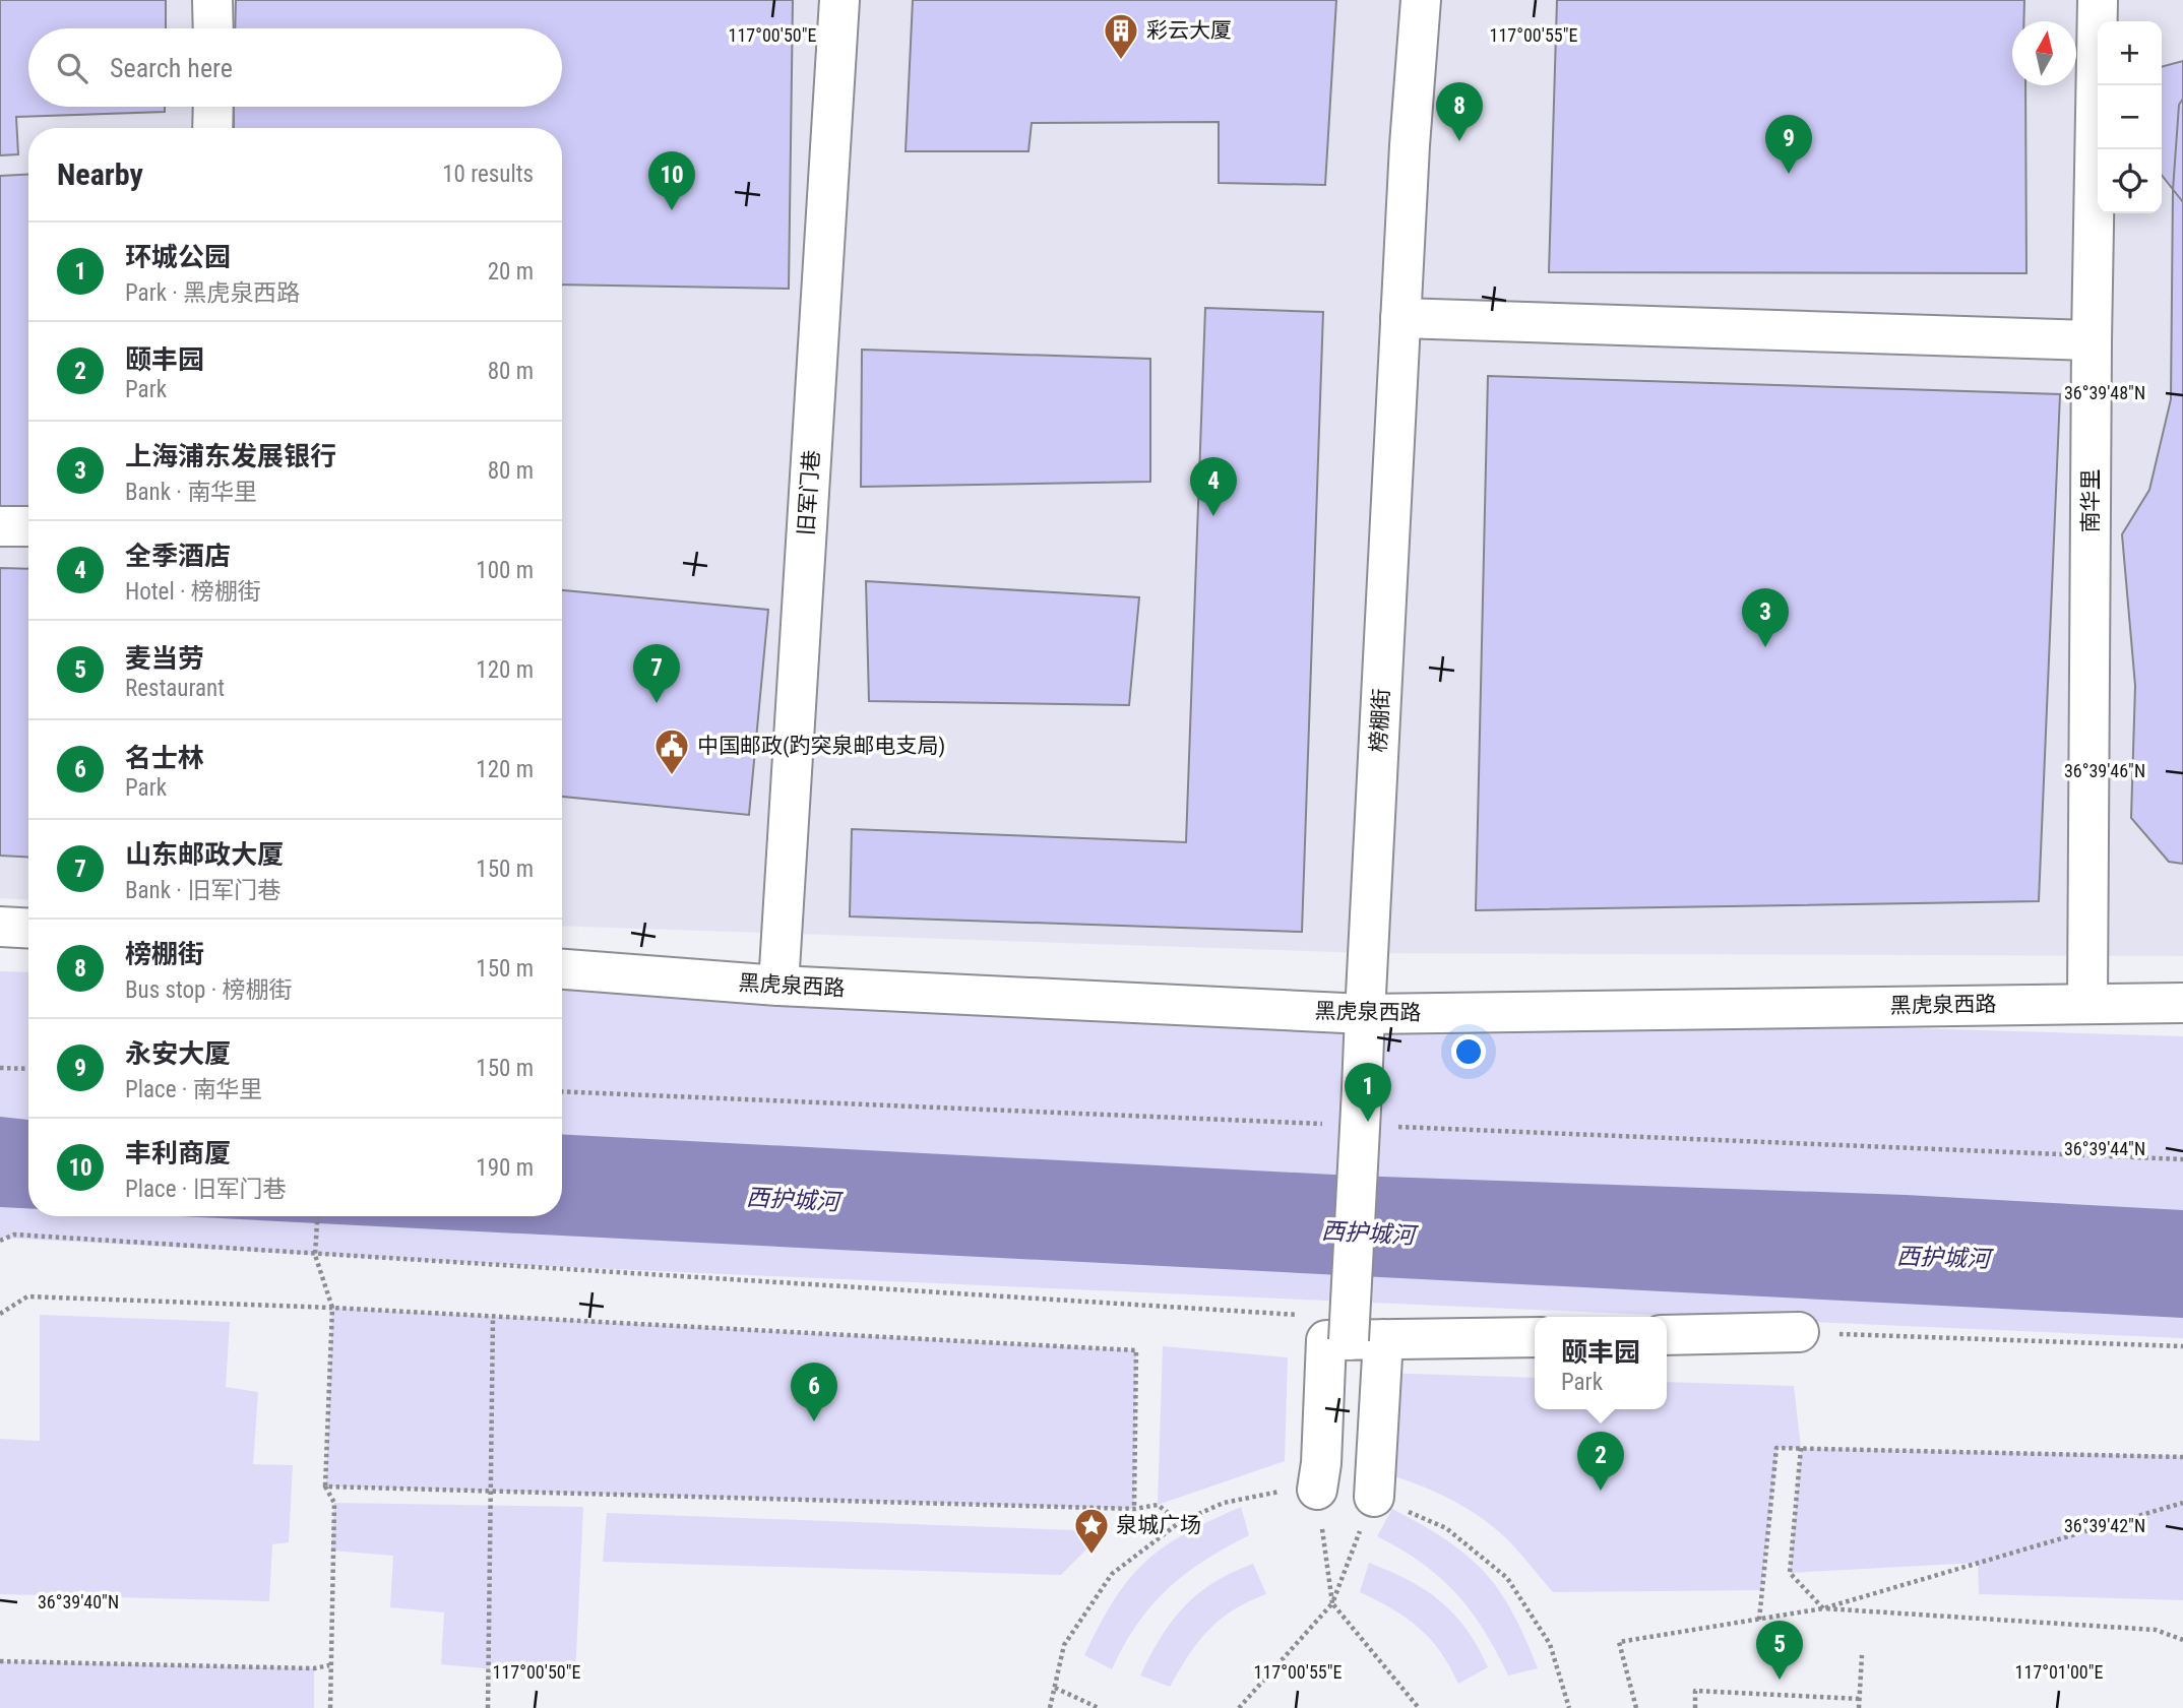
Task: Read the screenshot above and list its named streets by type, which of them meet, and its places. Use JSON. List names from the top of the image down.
{
  "streets": {
    "street": [
      "旧军门巷",
      "南华里",
      "榜棚街",
      "黑虎泉西路"
    ]
  },
  "crossings": [
    ["旧军门巷", "黑虎泉西路"],
    ["南华里", "黑虎泉西路"],
    ["榜棚街", "黑虎泉西路"]
  ],
  "water": ["西护城河"],
  "places": {
    "building": ["彩云大厦"],
    "public building": ["中国邮政(趵突泉邮电支局)"],
    "place": ["泉城广场"]
  },
  "north": "top",
  "page": {
    "map_buttons": ["+", "−"],
    "search": "Search here",
    "pins": [
      "8",
      "9",
      "10",
      "4",
      "3",
      "7",
      "1",
      "6",
      "2",
      "5"
    ],
    "heading": ["Nearby", "10 results"],
    "list": [
      {
        "mark": "1",
        "name": "环城公园",
        "note": "Park · 黑虎泉西路",
        "value": "20 m"
      },
      {
        "mark": "2",
        "name": "颐丰园",
        "note": "Park",
        "value": "80 m"
      },
      {
        "mark": "3",
        "name": "上海浦东发展银行",
        "note": "Bank · 南华里",
        "value": "80 m"
      },
      {
        "mark": "4",
        "name": "全季酒店",
        "note": "Hotel · 榜棚街",
        "value": "100 m"
      },
      {
        "mark": "5",
        "name": "麦当劳",
        "note": "Restaurant",
        "value": "120 m"
      },
      {
        "mark": "6",
        "name": "名士林",
        "note": "Park",
        "value": "120 m"
      },
      {
        "mark": "7",
        "name": "山东邮政大厦",
        "note": "Bank · 旧军门巷",
        "value": "150 m"
      },
      {
        "mark": "8",
        "name": "榜棚街",
        "note": "Bus stop · 榜棚街",
        "value": "150 m"
      },
      {
        "mark": "9",
        "name": "永安大厦",
        "note": "Place · 南华里",
        "value": "150 m"
      },
      {
        "mark": "10",
        "name": "丰利商厦",
        "note": "Place · 旧军门巷",
        "value": "190 m"
      }
    ],
    "popup": ["颐丰园", "Park"]
  },
  "coordinates": [
    "117°00'50\"E",
    "117°00'55\"E",
    "36°39'48\"N",
    "36°39'46\"N",
    "36°39'44\"N",
    "36°39'42\"N",
    "36°39'40\"N",
    "117°01'00\"E"
  ]
}
